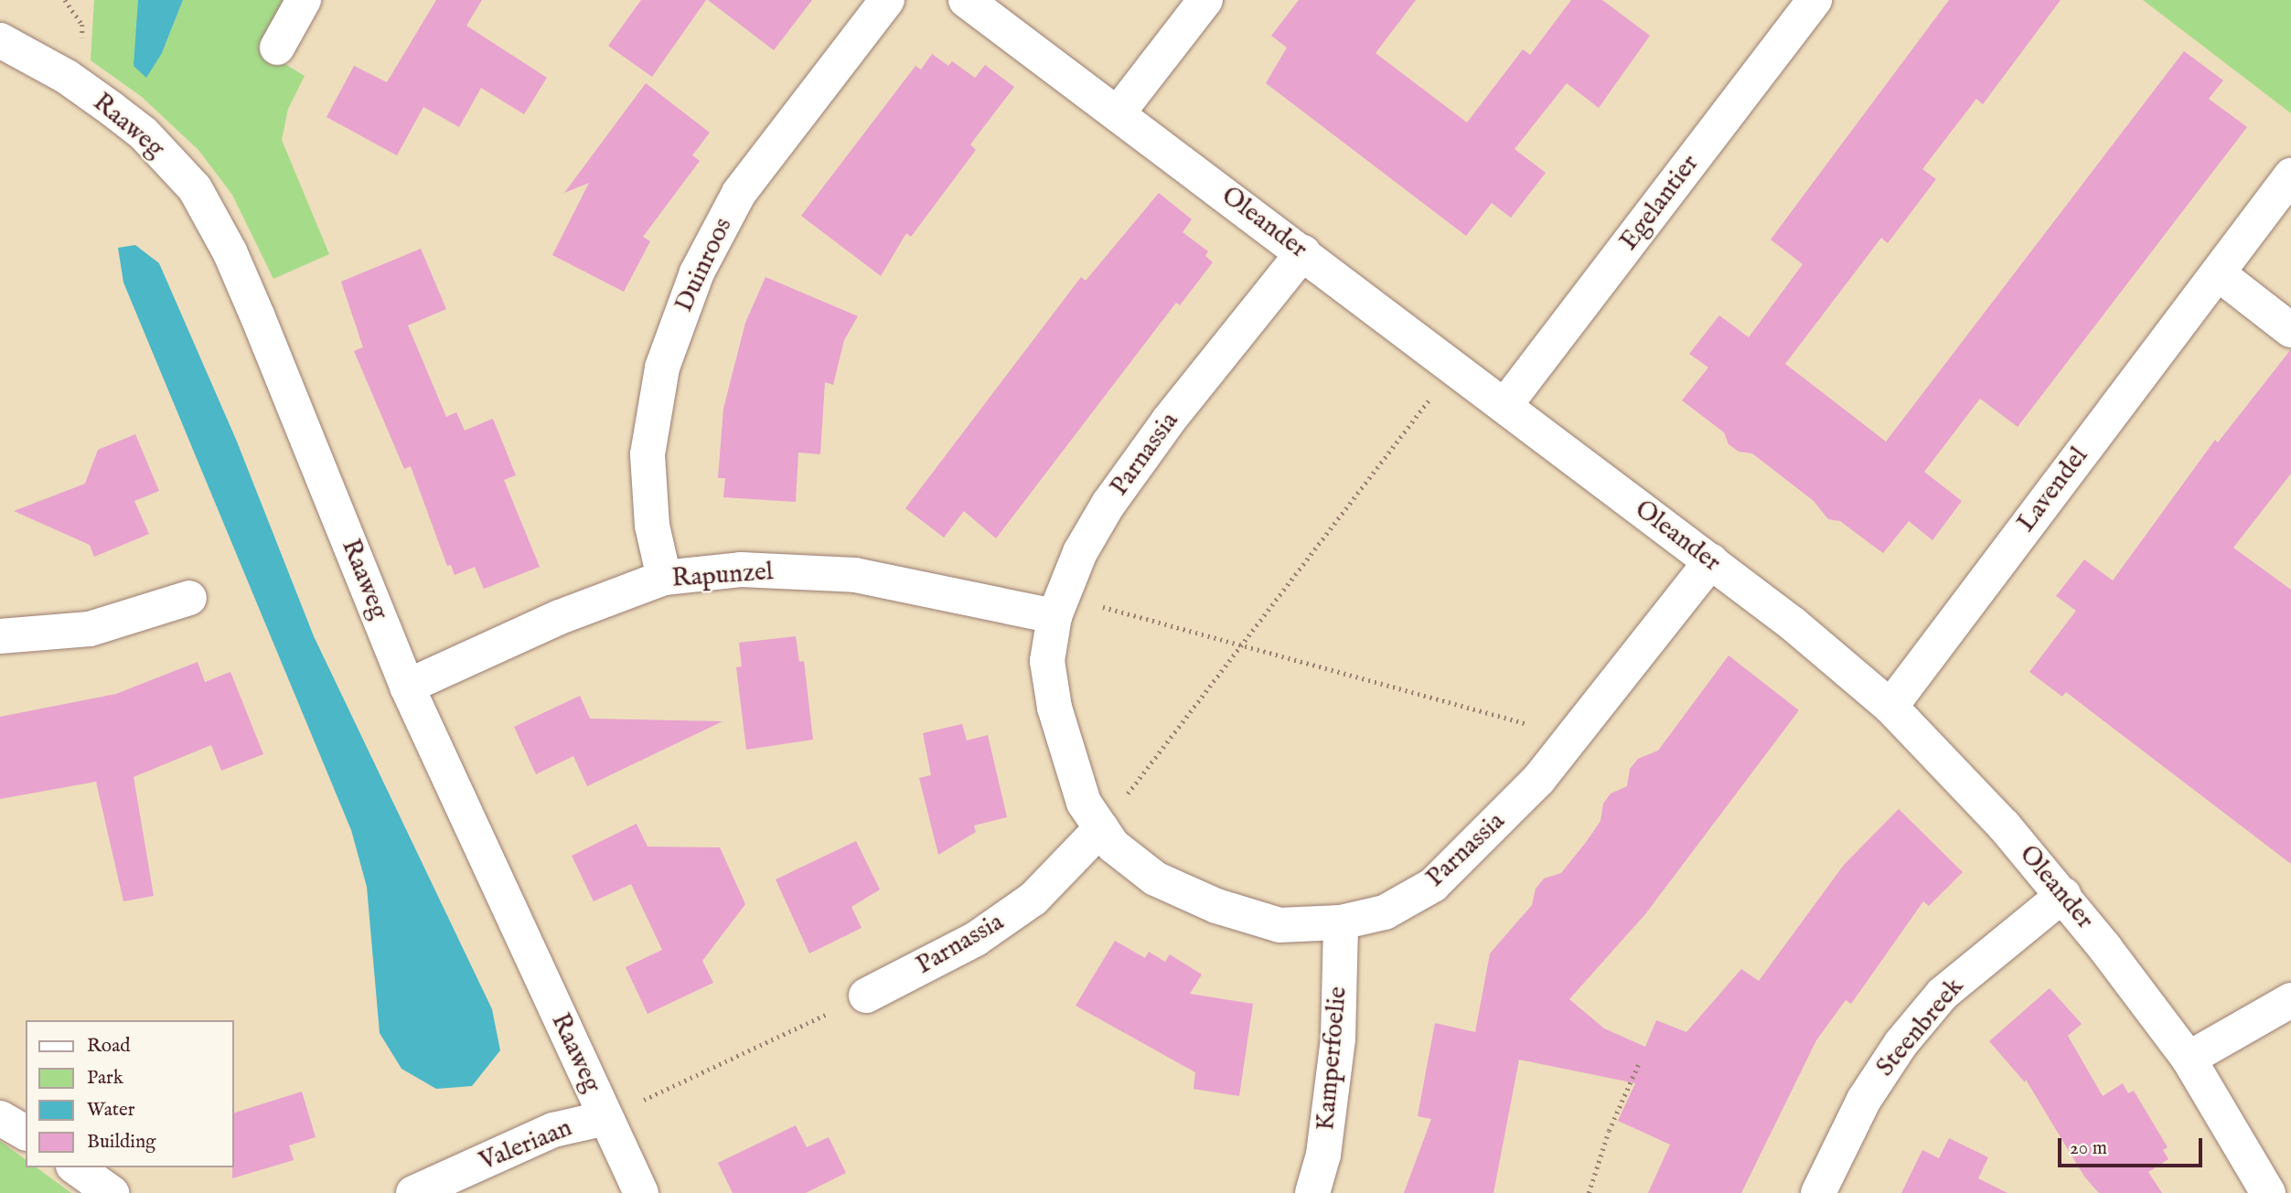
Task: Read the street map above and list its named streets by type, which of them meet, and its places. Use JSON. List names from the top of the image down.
{
  "streets": {
    "street": [
      "Raaweg",
      "Egelantier",
      "Oleander",
      "Duinroos",
      "Parnassia",
      "Lavendel",
      "Rapunzel",
      "Steenbreek",
      "Kamperfoelie",
      "Valeriaan"
    ]
  },
  "crossings": [
    ["Raaweg", "Rapunzel"],
    ["Raaweg", "Valeriaan"],
    ["Egelantier", "Oleander"],
    ["Oleander", "Parnassia"],
    ["Oleander", "Lavendel"],
    ["Oleander", "Steenbreek"],
    ["Duinroos", "Rapunzel"],
    ["Parnassia", "Rapunzel"],
    ["Parnassia", "Kamperfoelie"]
  ],
  "legend": [
    "Road",
    "Park",
    "Water",
    "Building"
  ],
  "scale_bar": "20 m"
}
